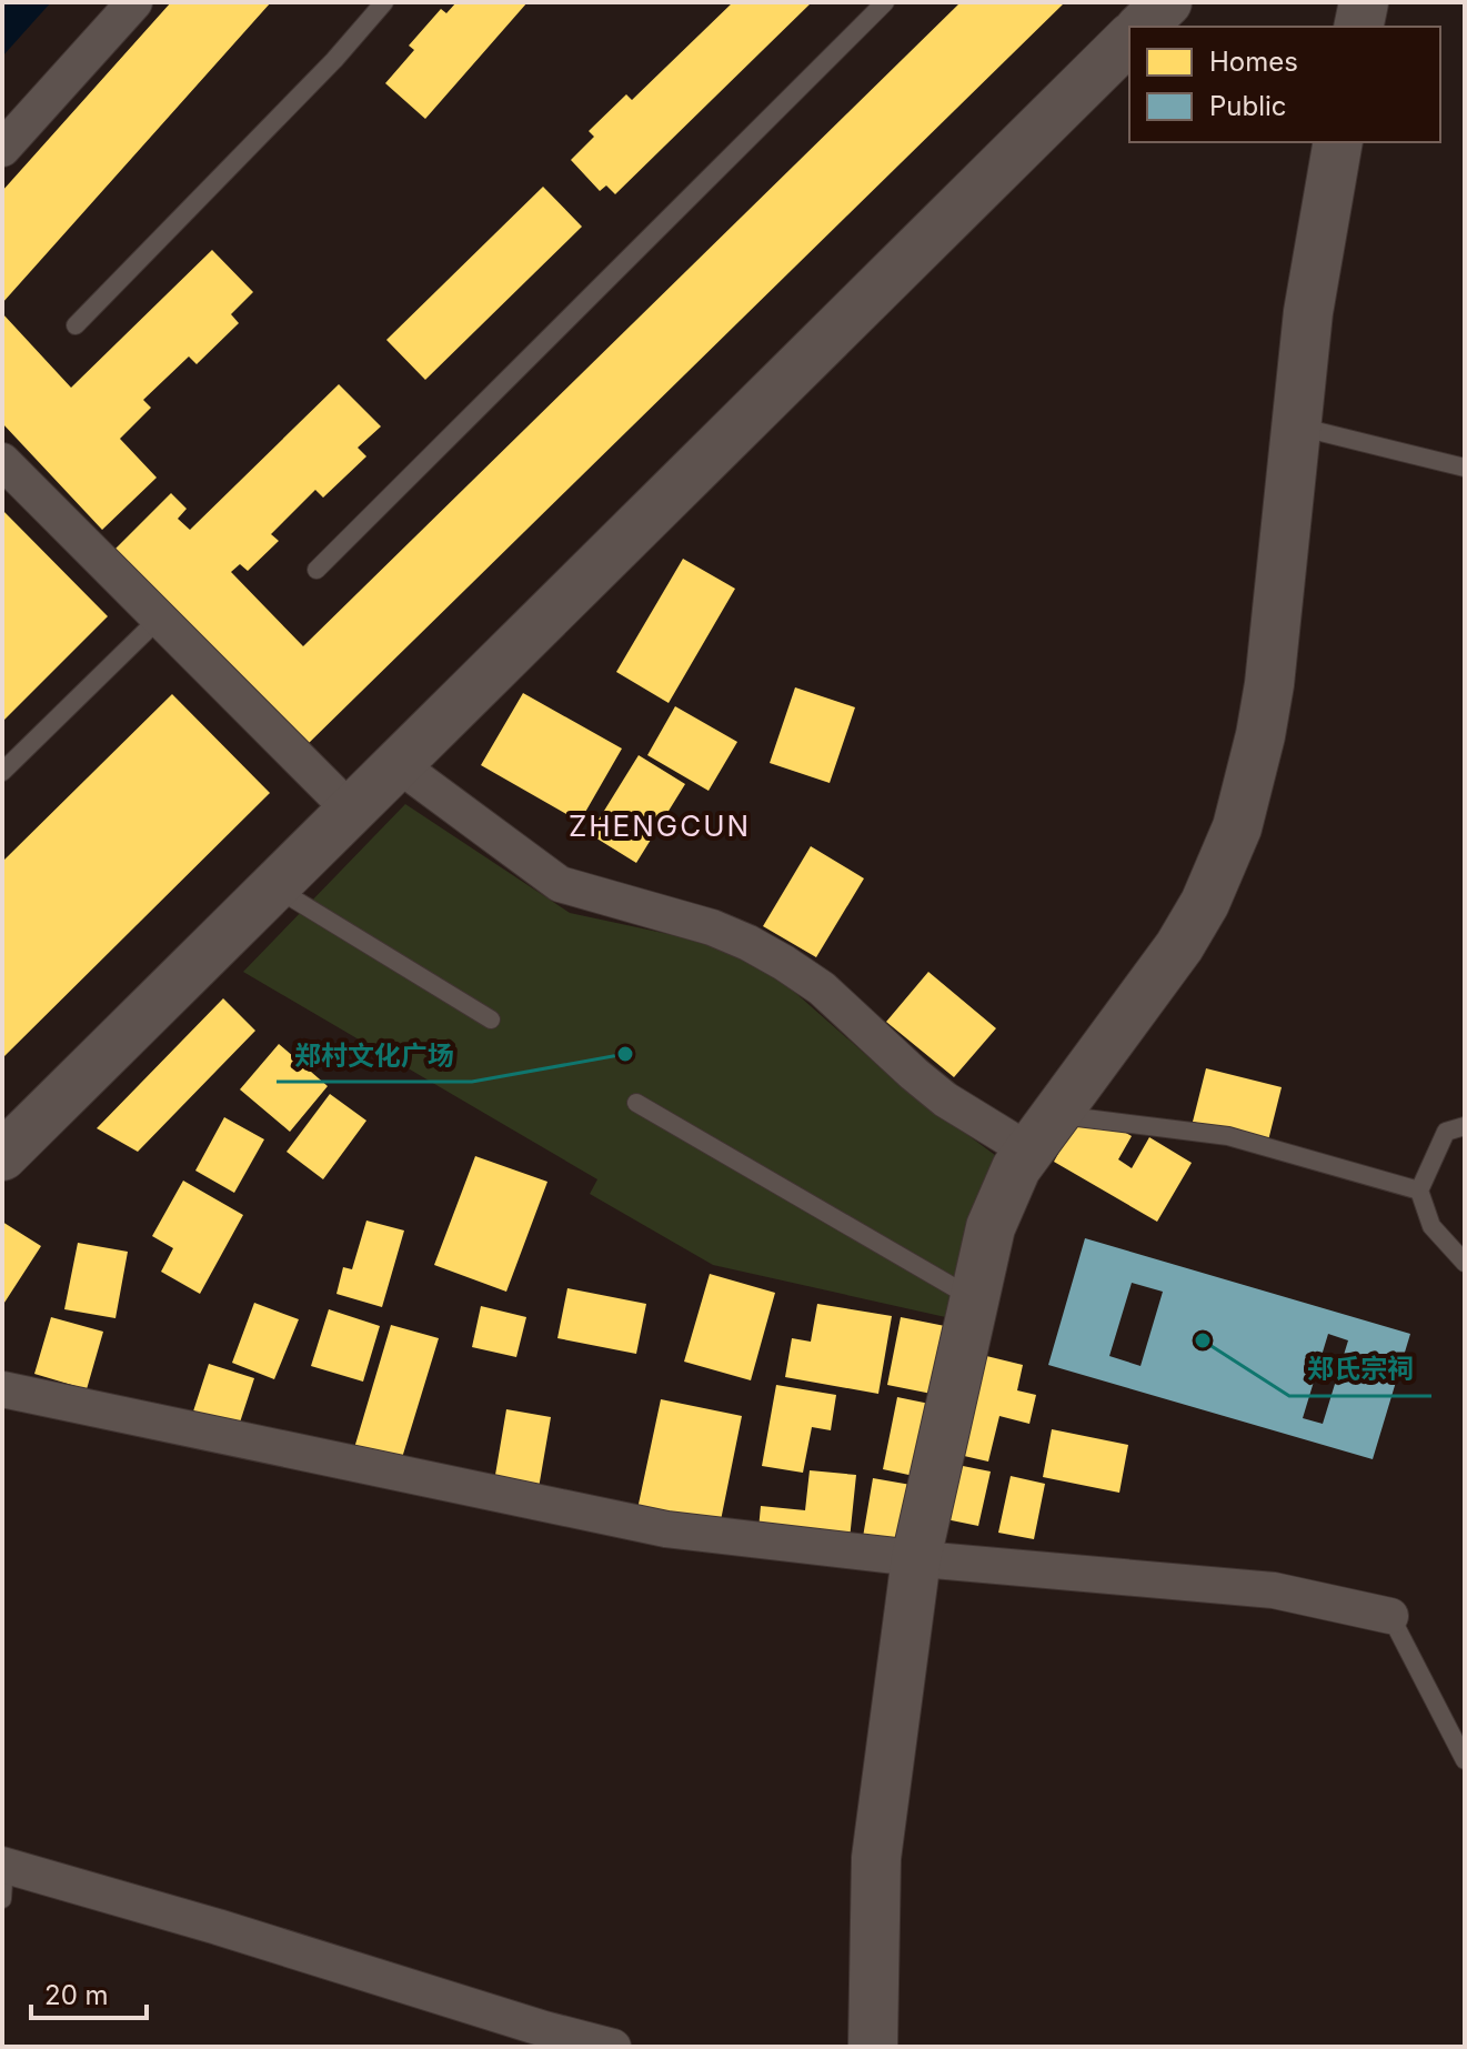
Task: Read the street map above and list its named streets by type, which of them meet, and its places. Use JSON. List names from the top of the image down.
{
  "districts": ["ZHENGCUN"],
  "places": ["郑村文化广场", "郑氏宗祠"],
  "legend": ["Homes", "Public"],
  "scale_bar": "20 m"
}
